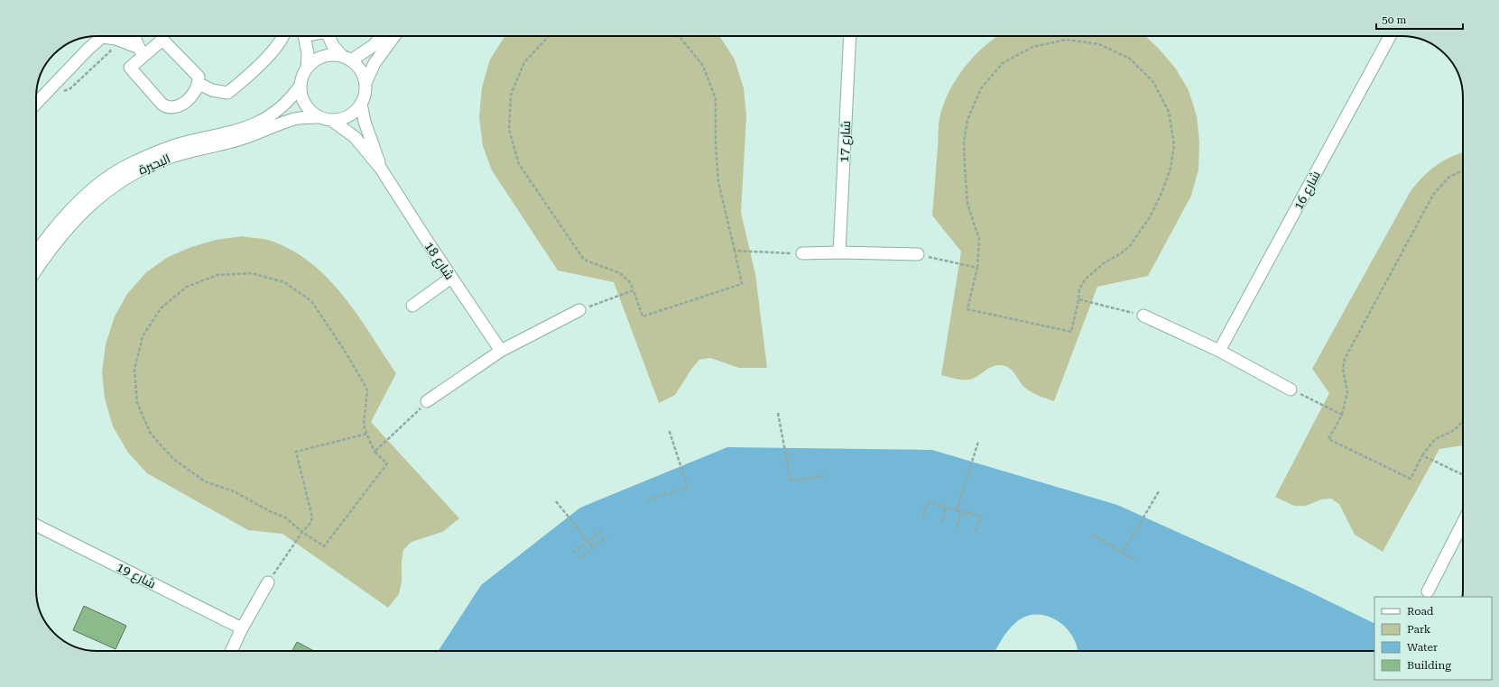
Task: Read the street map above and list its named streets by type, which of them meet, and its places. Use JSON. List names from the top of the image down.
{
  "streets": {
    "street": [
      "شارع 17",
      "البحيرة",
      "شارع 16",
      "شارع 18",
      "شارع 19"
    ]
  },
  "crossings": [
    ["البحيرة", "شارع 18"]
  ],
  "legend": [
    "Road",
    "Park",
    "Water",
    "Building"
  ],
  "scale_bar": "50 m"
}
